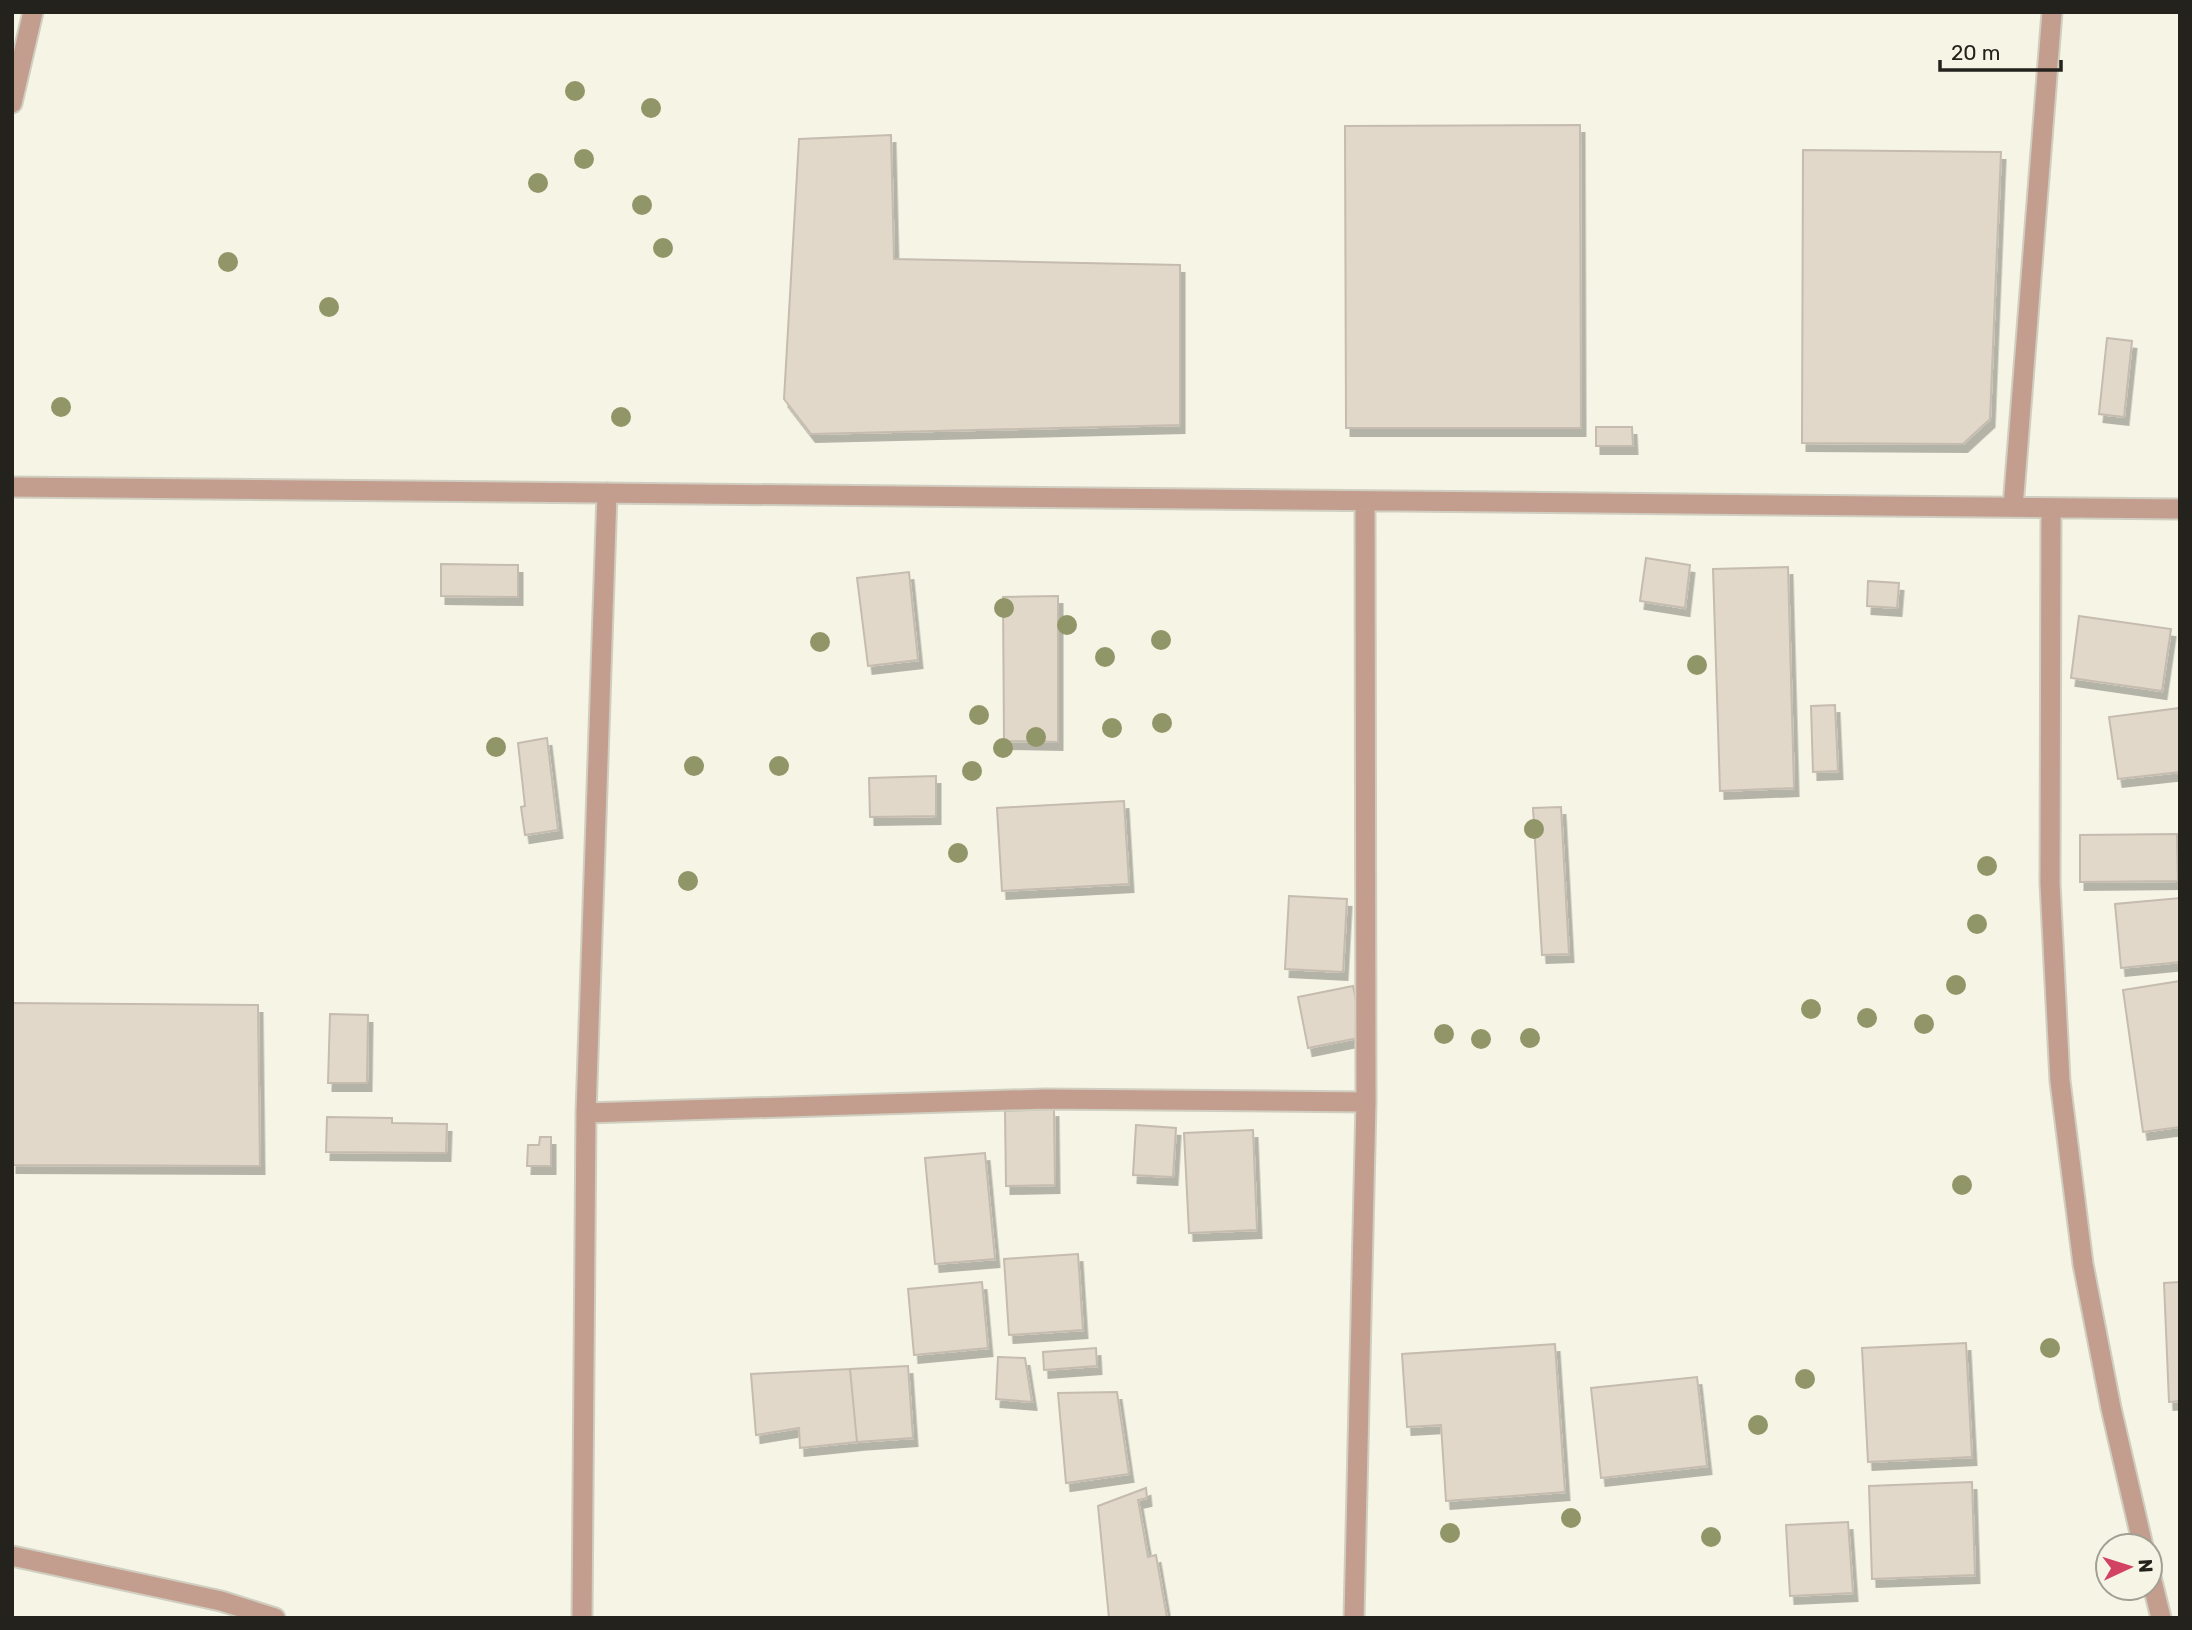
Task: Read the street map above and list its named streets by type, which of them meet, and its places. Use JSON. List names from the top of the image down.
{
  "scale_bar": "20 m",
  "north": "right"
}
